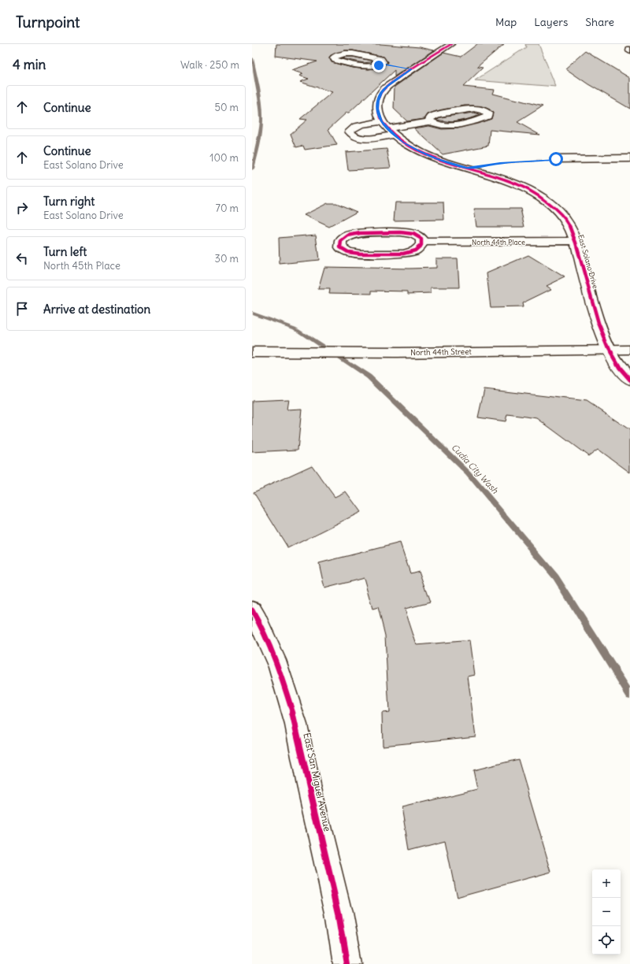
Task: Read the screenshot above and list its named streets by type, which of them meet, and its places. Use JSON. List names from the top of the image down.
{
  "streets": {
    "street": [
      "North 44th Place",
      "East Solano Drive",
      "North 44th Street",
      "East San Miguel Avenue"
    ]
  },
  "crossings": [
    ["North 44th Place", "East Solano Drive"],
    ["East Solano Drive", "North 44th Street"]
  ],
  "water": ["Cudia City Wash"],
  "page": {
    "header": "Turnpoint",
    "nav": ["Map", "Layers", "Share"],
    "heading": ["4 min", "Walk · 250 m"],
    "list": [
      ["Continue", "50 m"],
      ["Continue", "East Solano Drive", "100 m"],
      ["Turn right", "East Solano Drive", "70 m"],
      ["Turn left", "North 45th Place", "30 m"],
      "Arrive at destination"
    ],
    "map_buttons": ["+", "−"]
  }
}
